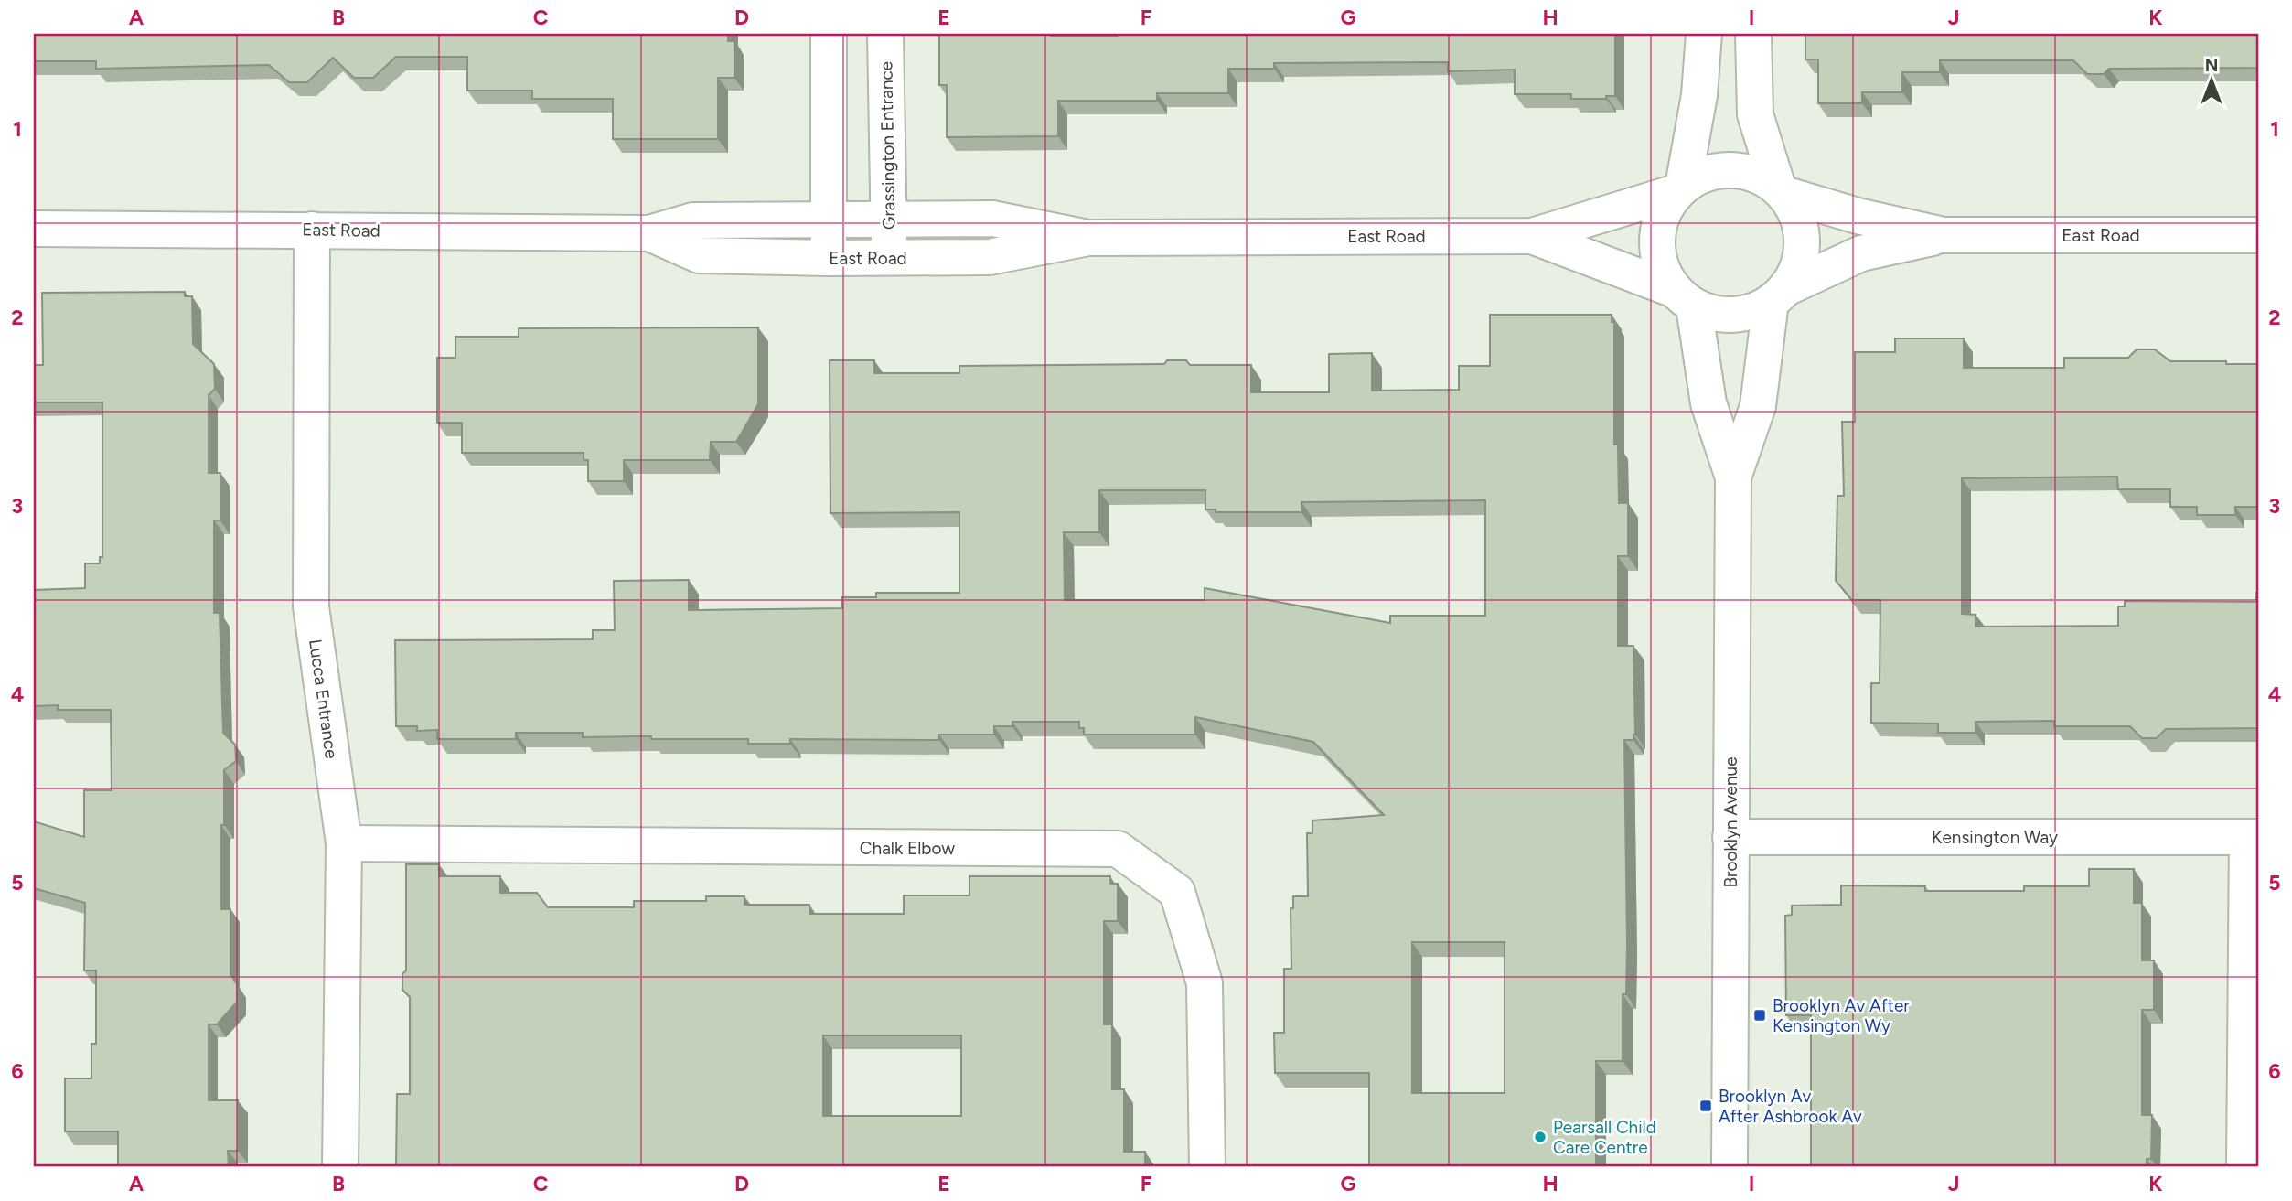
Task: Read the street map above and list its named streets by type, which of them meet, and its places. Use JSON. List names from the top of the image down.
{
  "streets": {
    "street": [
      "Grassington Entrance",
      "East Road",
      "Lucca Entrance",
      "Brooklyn Avenue",
      "Kensington Way",
      "Chalk Elbow"
    ]
  },
  "crossings": [
    ["Grassington Entrance", "East Road"],
    ["East Road", "Lucca Entrance"],
    ["East Road", "Brooklyn Avenue"],
    ["Lucca Entrance", "Chalk Elbow"],
    ["Brooklyn Avenue", "Kensington Way"]
  ],
  "places": {
    "transit": ["Brooklyn Av After Kensington Wy", "Brooklyn Av After Ashbrook Av"],
    "other": ["Pearsall Child Care Centre"]
  },
  "north": "top",
  "grid": {
    "columns": [
      "A",
      "B",
      "C",
      "D",
      "E",
      "F",
      "G",
      "H",
      "I",
      "J",
      "K"
    ],
    "rows": [
      "1",
      "2",
      "3",
      "4",
      "5",
      "6"
    ]
  }
}
